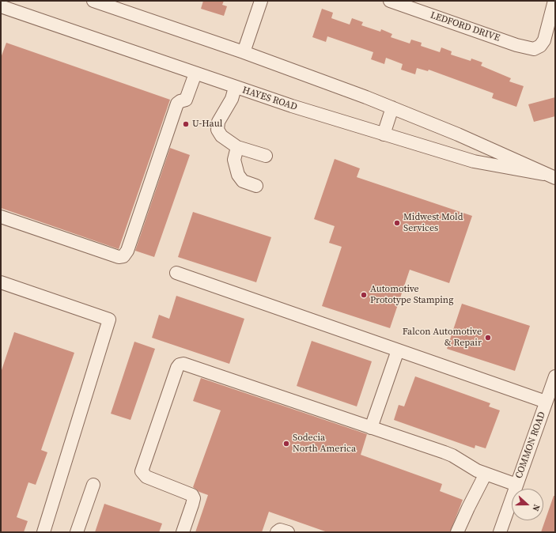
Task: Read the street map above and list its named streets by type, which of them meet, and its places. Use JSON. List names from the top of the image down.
{
  "streets": {
    "street": ["LEDFORD DRIVE", "HAYES ROAD", "COMMON ROAD"]
  },
  "places": [
    "U-Haul",
    "Midwest Mold Services",
    "Automotive Prototype Stamping",
    "Falcon Automotive & Repair",
    "Sodecia North America"
  ],
  "north": "right"
}
